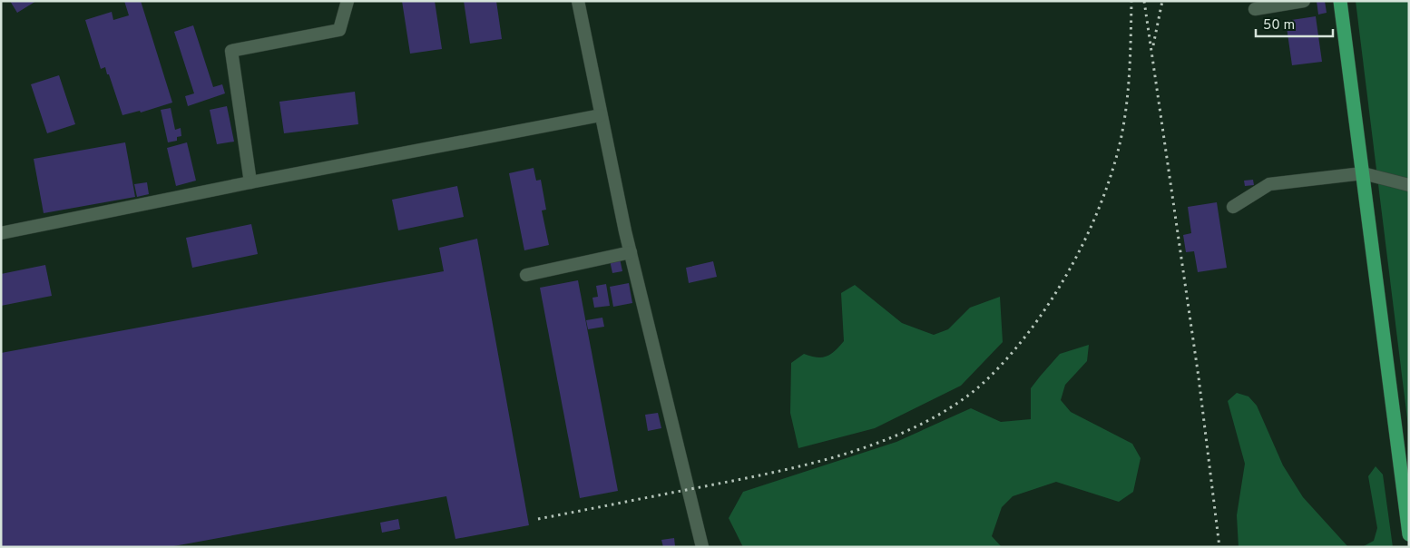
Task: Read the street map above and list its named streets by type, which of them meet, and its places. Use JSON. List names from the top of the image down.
{
  "scale_bar": "50 m"
}
